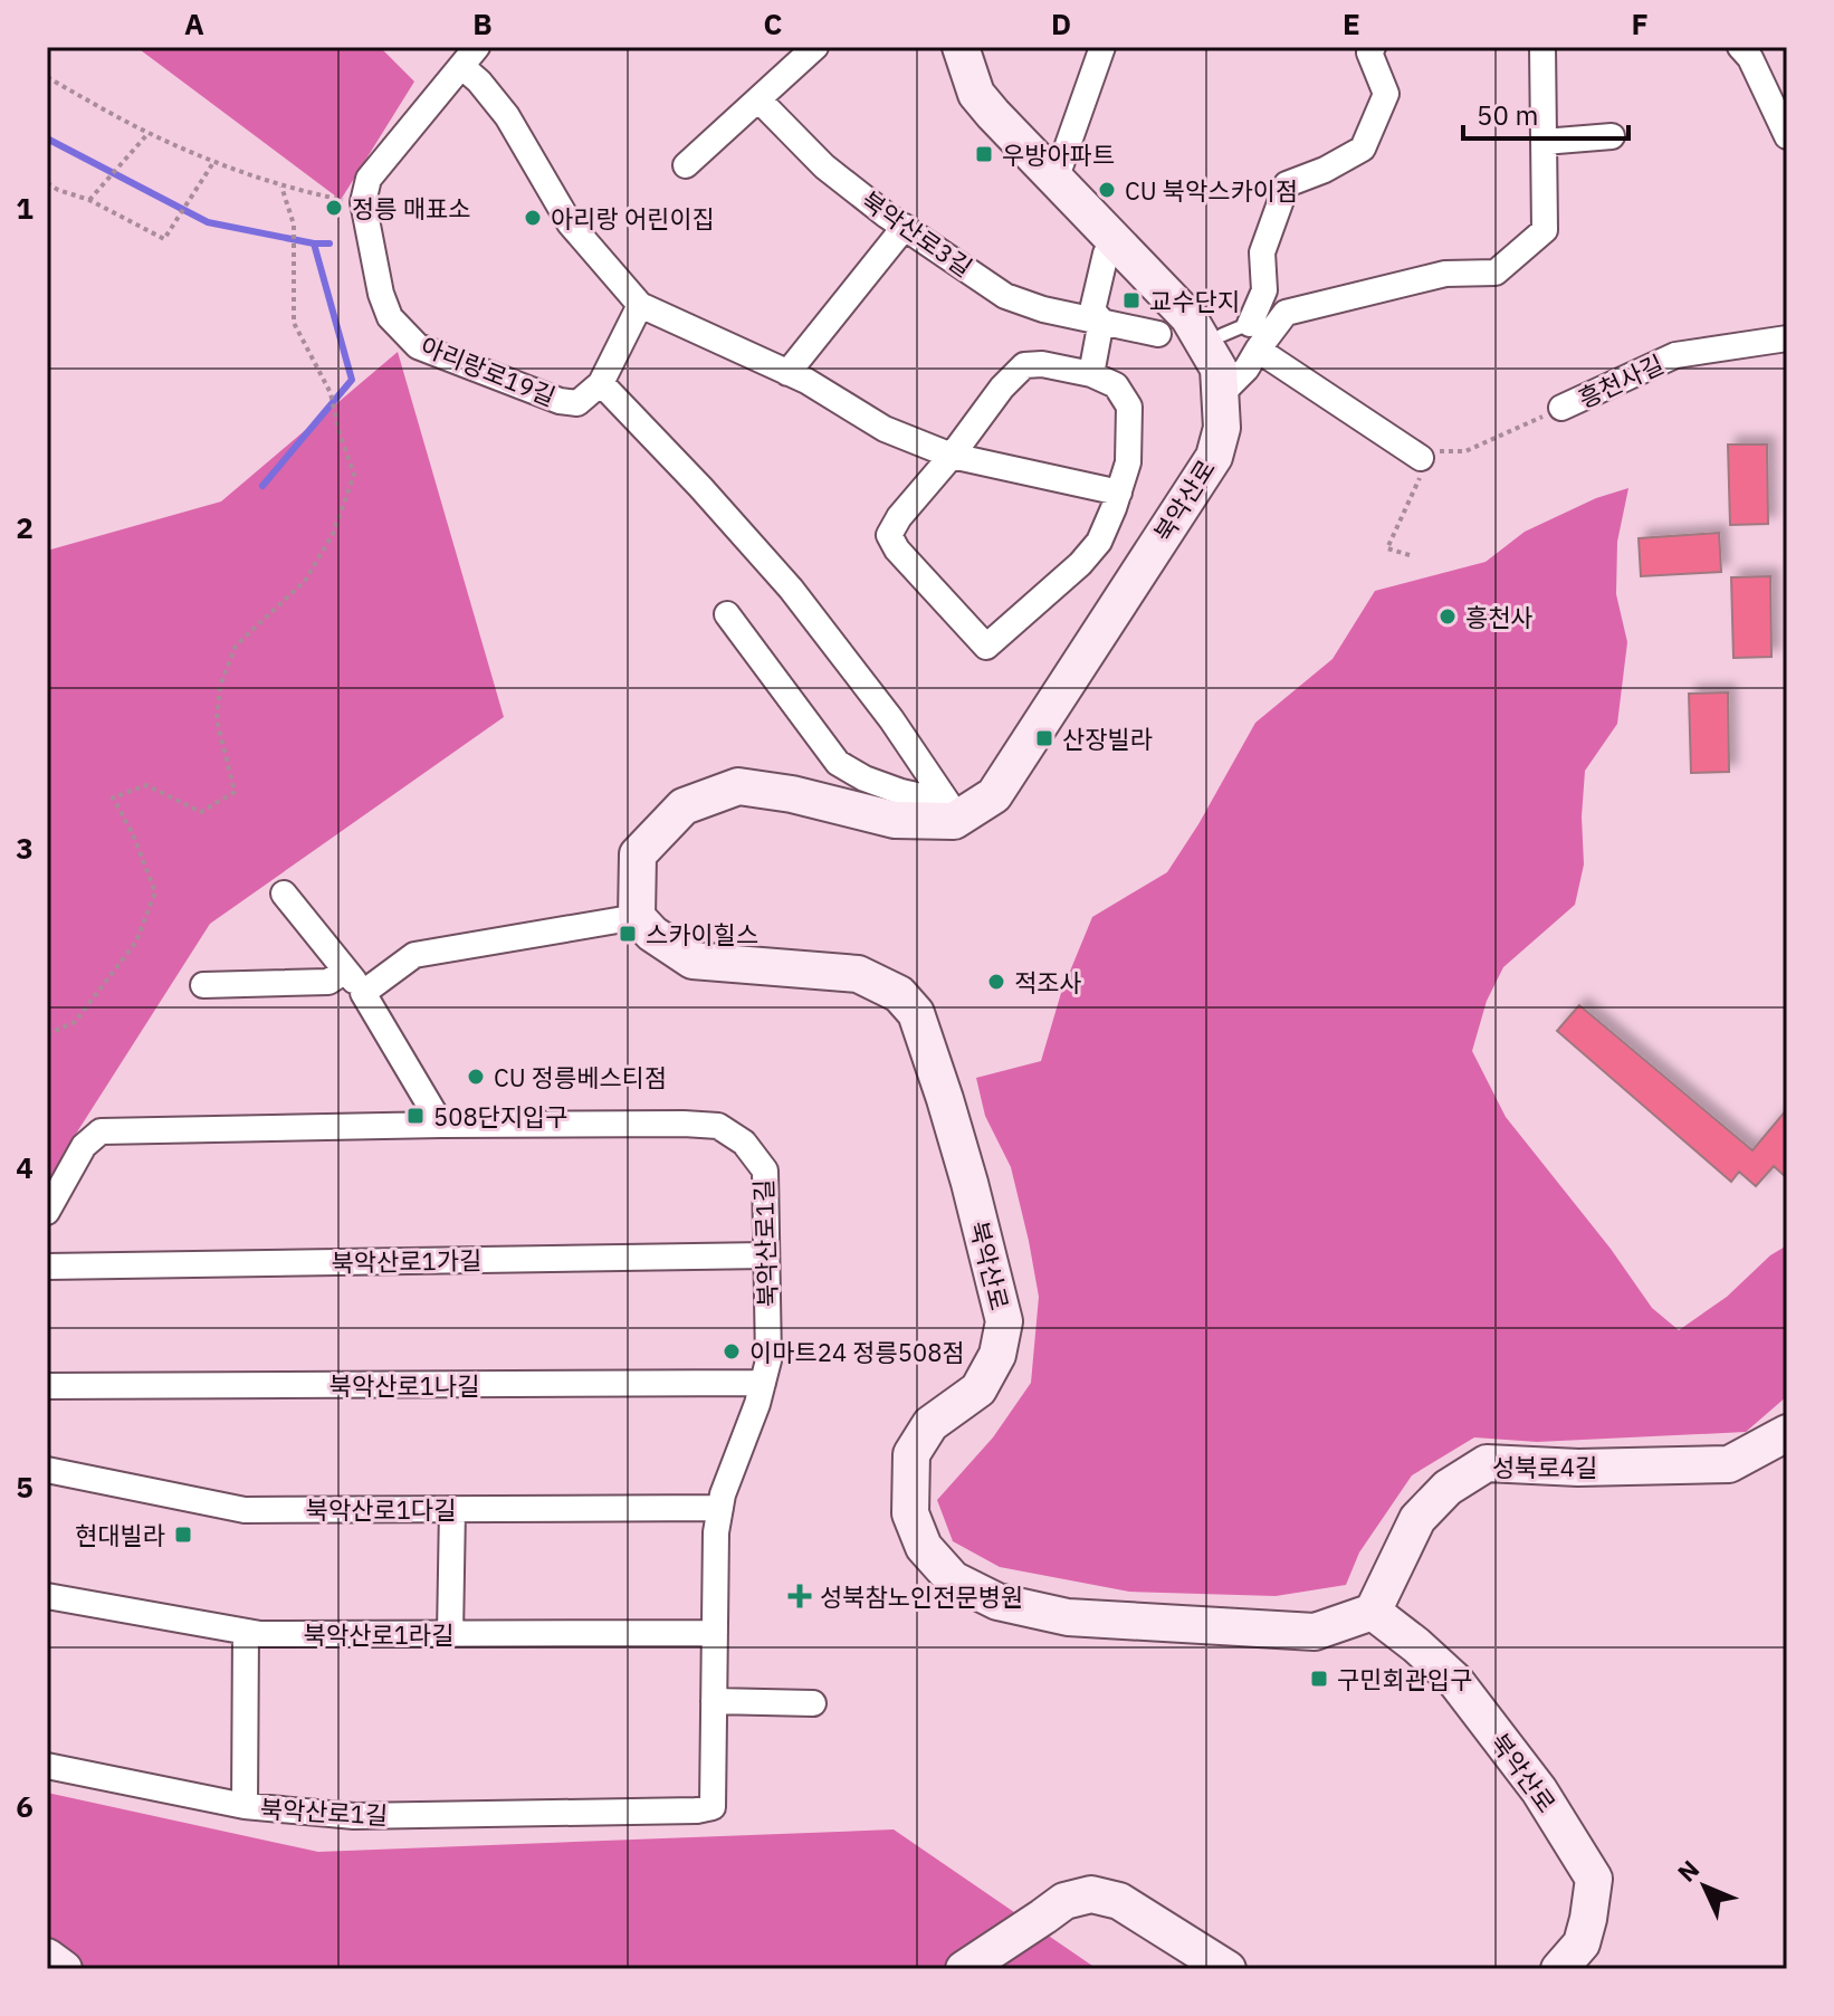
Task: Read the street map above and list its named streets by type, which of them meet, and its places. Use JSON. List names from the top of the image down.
{
  "streets": {
    "street": [
      "북악산로3길",
      "아리랑로19길",
      "흥천사길",
      "북악산로",
      "북악산로1길",
      "북악산로1가길",
      "북악산로1나길",
      "성북로4길",
      "북악산로1다길",
      "북악산로1라길"
    ]
  },
  "crossings": [
    ["북악산로", "성북로4길"],
    ["북악산로1길", "북악산로1가길"],
    ["북악산로1길", "북악산로1나길"],
    ["북악산로1길", "북악산로1다길"],
    ["북악산로1길", "북악산로1라길"]
  ],
  "places": {
    "transit": [
      "우방아파트",
      "교수단지",
      "산장빌라",
      "스카이힐스",
      "508단지입구",
      "현대빌라",
      "구민회관입구"
    ],
    "other": [
      "CU 북악스카이점",
      "정릉 매표소",
      "아리랑 어린이집",
      "흥천사",
      "적조사",
      "CU 정릉베스티점",
      "이마트24 정릉508점"
    ],
    "health": ["성북참노인전문병원"]
  },
  "scale_bar": "50 m",
  "north": "top left",
  "grid": {
    "columns": [
      "A",
      "B",
      "C",
      "D",
      "E",
      "F"
    ],
    "rows": [
      "1",
      "2",
      "3",
      "4",
      "5",
      "6"
    ]
  }
}
